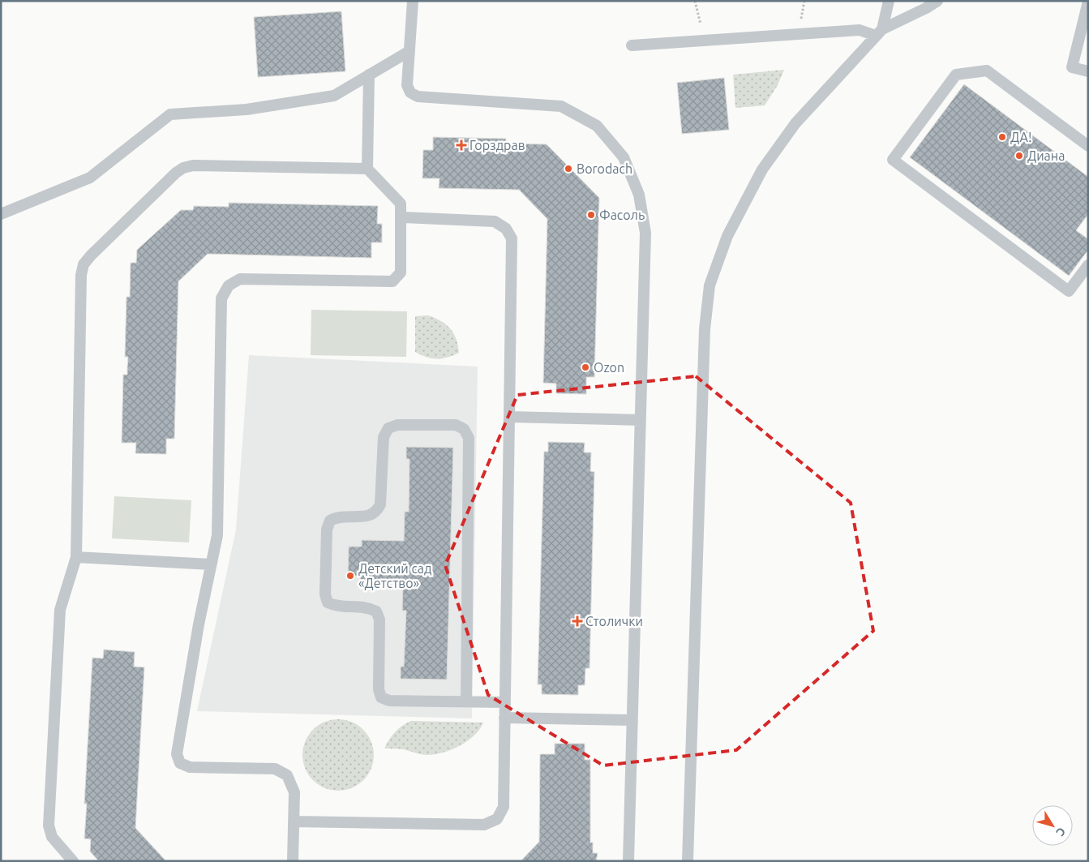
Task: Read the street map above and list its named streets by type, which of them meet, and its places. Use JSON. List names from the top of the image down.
{
  "places": {
    "other": [
      "ДА!",
      "Диана",
      "Borodach",
      "Фасоль",
      "Ozon",
      "Детский сад «Детство»"
    ],
    "health": ["Горздрав", "Столички"]
  },
  "north": "bottom right"
}
